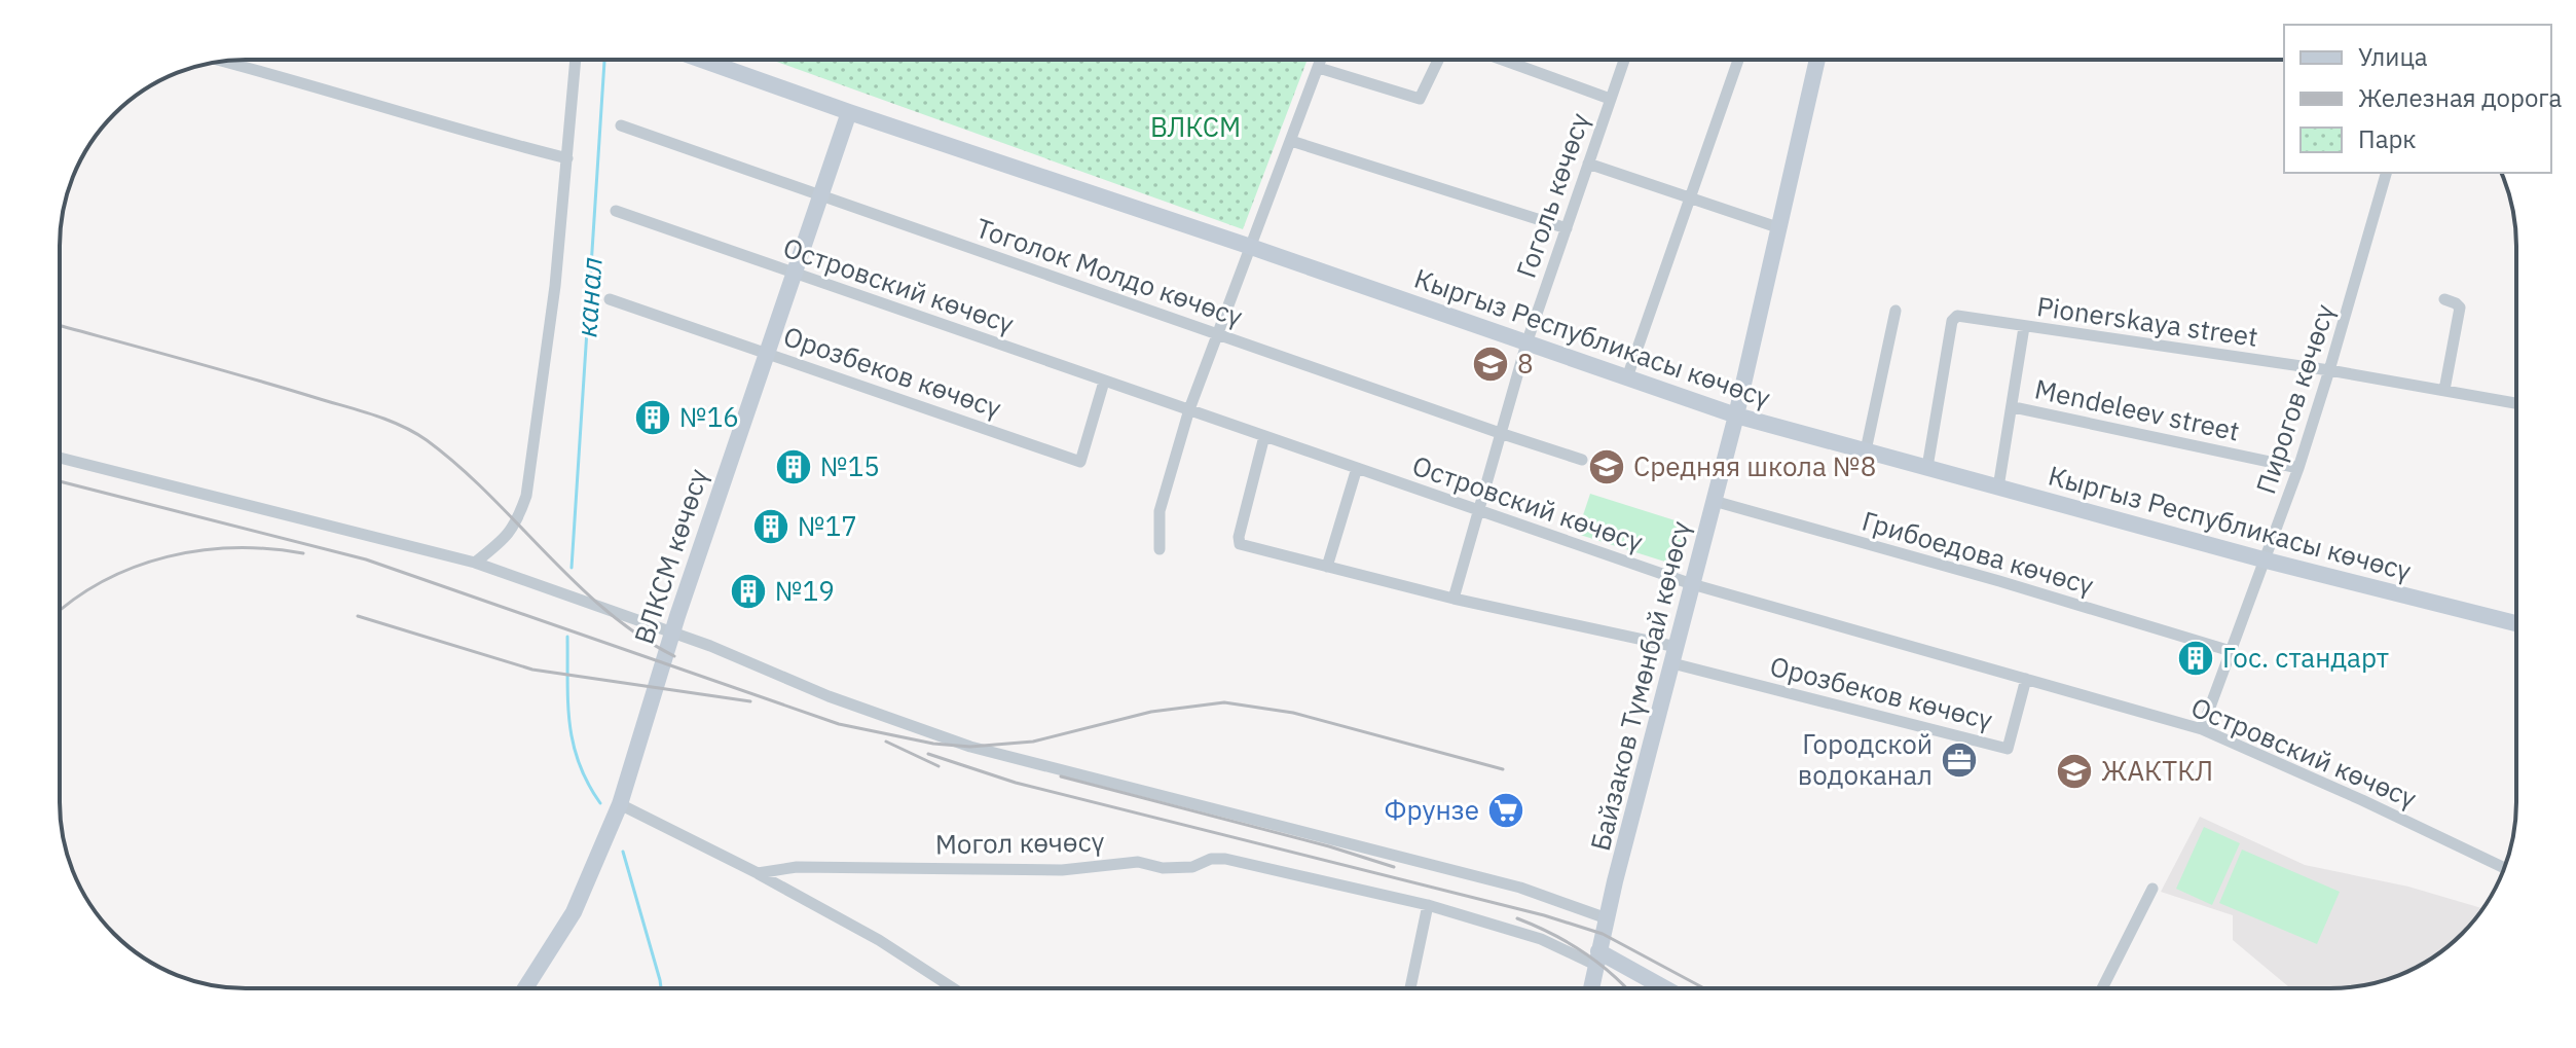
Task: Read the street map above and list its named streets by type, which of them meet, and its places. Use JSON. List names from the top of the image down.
{
  "streets": {
    "main road": ["Кыргыз Республикасы көчөсү", "ВЛКСМ көчөсү", "Байзаков Түмөнбай көчөсү"],
    "street": [
      "Гоголь көчөсү",
      "Тоголок Молдо көчөсү",
      "Островский көчөсү",
      "Pionerskaya street",
      "Орозбеков көчөсү",
      "Пирогов көчөсү",
      "Mendeleev street",
      "Грибоедова көчөсү",
      "Могол көчөсү"
    ]
  },
  "crossings": [
    ["Гоголь көчөсү", "Тоголок Молдо көчөсү"],
    ["Гоголь көчөсү", "Островский көчөсү"],
    ["Гоголь көчөсү", "Кыргыз Республикасы көчөсү"],
    ["Тоголок Молдо көчөсү", "ВЛКСМ көчөсү"],
    ["Островский көчөсү", "Орозбеков көчөсү"],
    ["Островский көчөсү", "Пирогов көчөсү"],
    ["Островский көчөсү", "ВЛКСМ көчөсү"],
    ["Островский көчөсү", "Байзаков Түмөнбай көчөсү"],
    ["Pionerskaya street", "Кыргыз Республикасы көчөсү"],
    ["Pionerskaya street", "Пирогов көчөсү"],
    ["Кыргыз Республикасы көчөсү", "Пирогов көчөсү"],
    ["Кыргыз Республикасы көчөсү", "ВЛКСМ көчөсү"],
    ["Кыргыз Республикасы көчөсү", "Байзаков Түмөнбай көчөсү"],
    ["Орозбеков көчөсү", "ВЛКСМ көчөсү"],
    ["Орозбеков көчөсү", "Байзаков Түмөнбай көчөсү"],
    ["Пирогов көчөсү", "Mendeleev street"],
    ["Пирогов көчөсү", "Грибоедова көчөсү"],
    ["Грибоедова көчөсү", "Байзаков Түмөнбай көчөсү"],
    ["Байзаков Түмөнбай көчөсү", "Могол көчөсү"]
  ],
  "water": ["канал"],
  "parks": ["ВЛКСМ"],
  "places": {
    "school or university": ["8", "Средняя школа №8", "ЖАКТКЛ"],
    "building": [
      "№16",
      "№15",
      "№17",
      "№19",
      "Гос. стандарт"
    ],
    "office": ["Городской водоканал"],
    "supermarket": ["Фрунзе"]
  },
  "legend": ["Улица", "Железная дорога", "Парк"]
}
